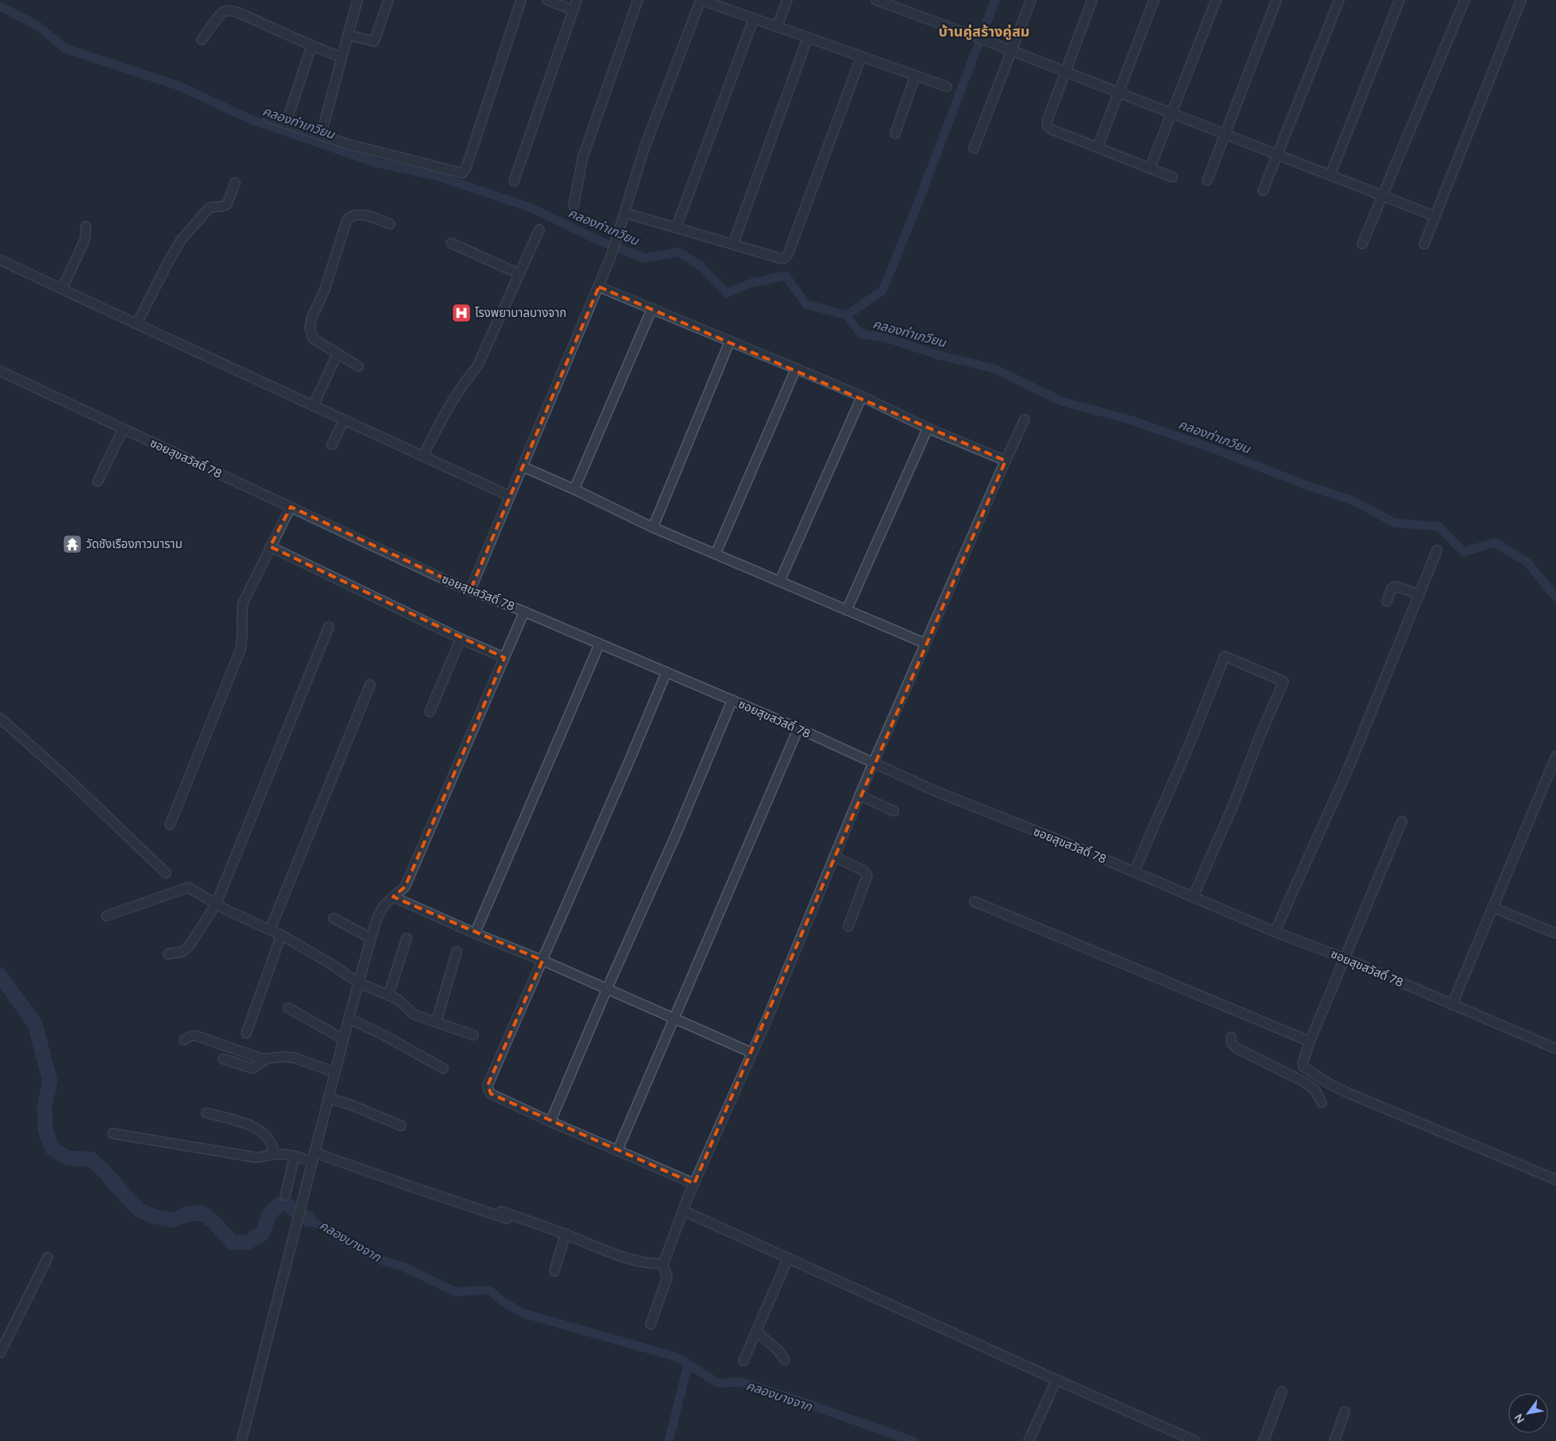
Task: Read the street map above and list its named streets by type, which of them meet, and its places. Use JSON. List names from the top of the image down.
{
  "streets": {
    "street": ["ซอยสุขสวัสดิ์ 78"]
  },
  "districts": ["บ้านคู่สร้างคู่สม"],
  "water": ["คลองท่าเกวียน", "คลองบางจาก"],
  "places": {
    "hospital": ["โรงพยาบาลบางจาก"],
    "temple": ["วัดชังเรืองภาวนาราม"]
  },
  "north": "bottom left"
}
